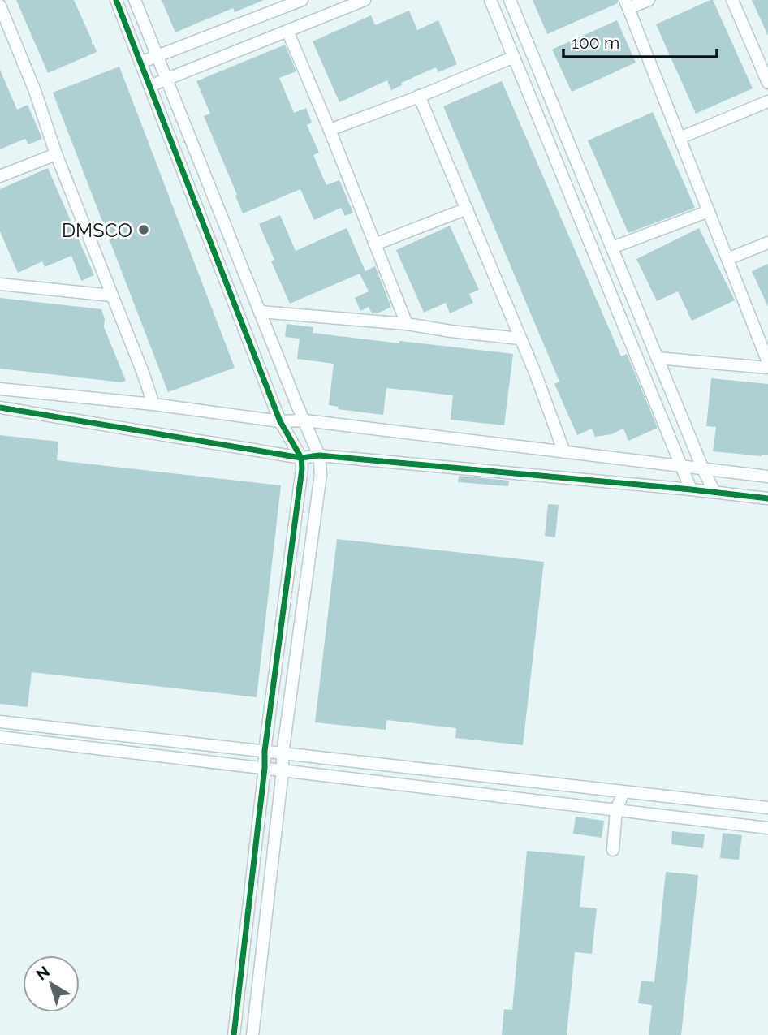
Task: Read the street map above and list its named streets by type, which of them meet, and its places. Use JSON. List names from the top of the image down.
{
  "places": ["DMSCO"],
  "scale_bar": "100 m",
  "north": "top left"
}
